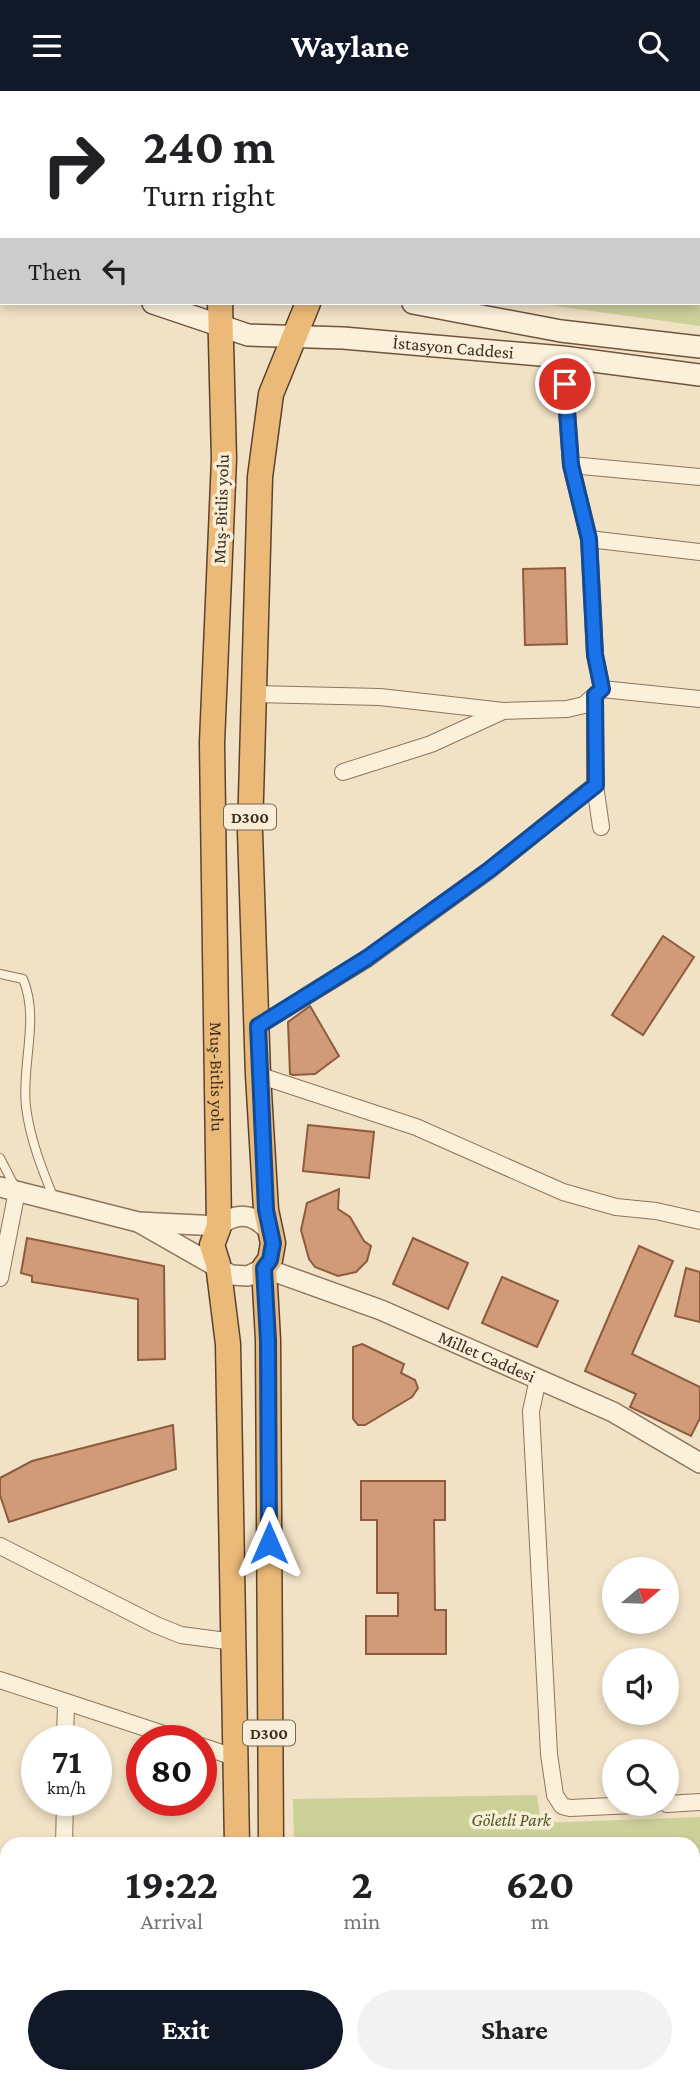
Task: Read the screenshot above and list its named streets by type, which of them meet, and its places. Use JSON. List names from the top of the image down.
{
  "streets": {
    "highway": ["Muş-Bitlis yolu", "D300"],
    "main road": ["İstasyon Caddesi"],
    "street": ["Millet Caddesi"]
  },
  "crossings": [
    ["İstasyon Caddesi", "Muş-Bitlis yolu"],
    ["İstasyon Caddesi", "D300"],
    ["Muş-Bitlis yolu", "D300"],
    ["Muş-Bitlis yolu", "Millet Caddesi"],
    ["D300", "Millet Caddesi"]
  ],
  "parks": ["Göletli Park"],
  "north": "right",
  "page": {
    "header": "Waylane",
    "turn": ["240 m", "Turn right"],
    "then": "Then",
    "speed": "71 km/h",
    "limit": "80",
    "eta": [
      "19:22",
      "Arrival",
      "2",
      "min",
      "620",
      "m"
    ],
    "buttons": ["Exit", "Share"]
  }
}
